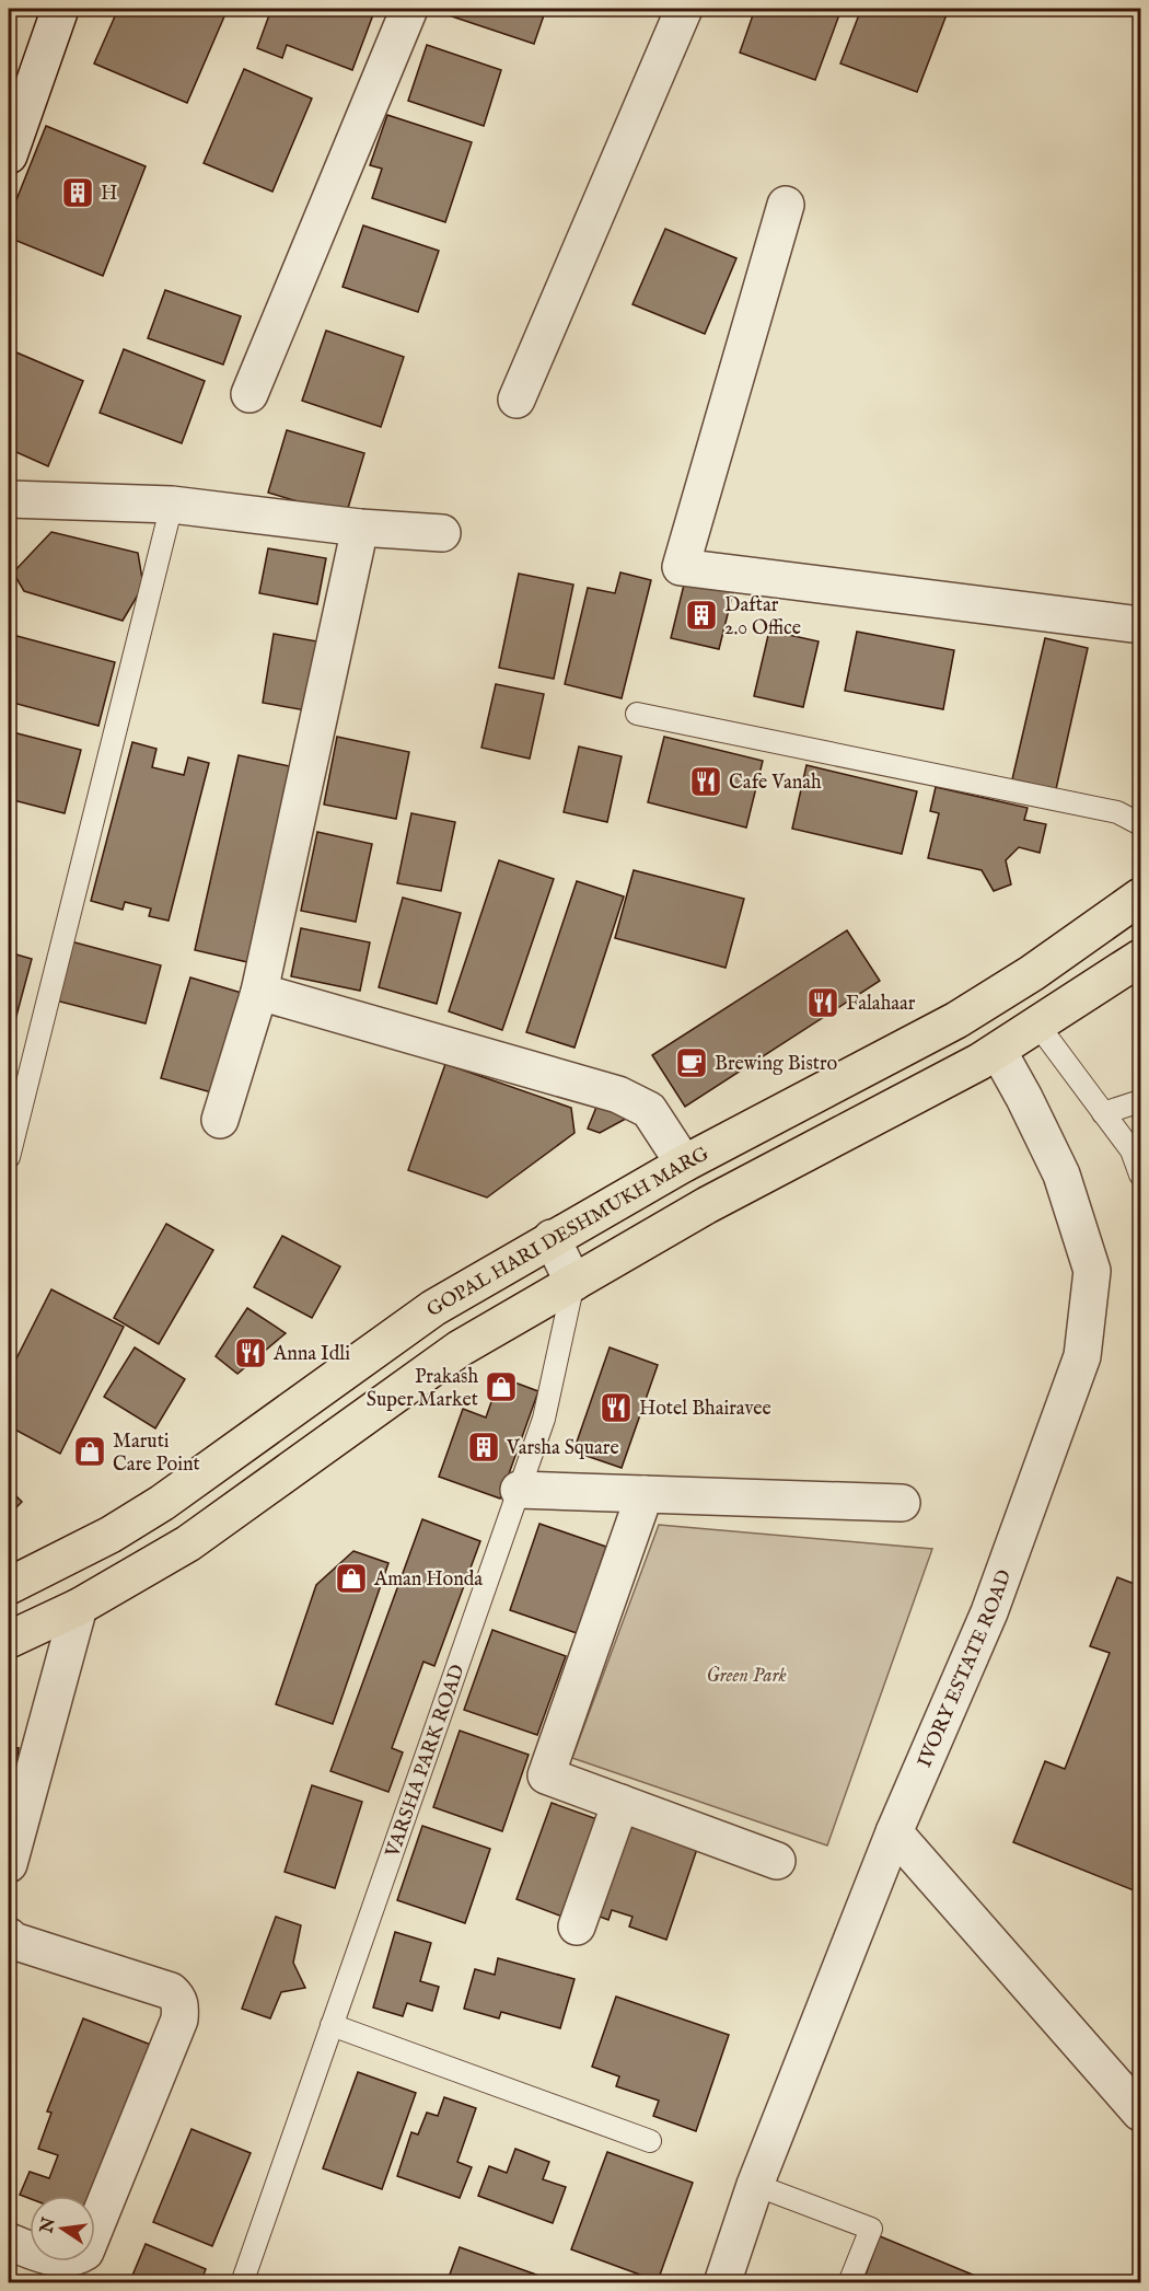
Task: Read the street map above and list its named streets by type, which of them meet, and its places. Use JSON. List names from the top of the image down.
{
  "streets": {
    "main road": ["GOPAL HARI DESHMUKH MARG"],
    "street": ["IVORY ESTATE ROAD"],
    "lane": ["VARSHA PARK ROAD"]
  },
  "parks": ["Green Park"],
  "places": {
    "building": ["H", "Daftar 2.0 Office", "Varsha Square"],
    "restaurant": [
      "Cafe Vanah",
      "Falahaar",
      "Anna Idli",
      "Hotel Bhairavee"
    ],
    "cafe": ["Brewing Bistro"],
    "shop": ["Prakash Super Market", "Maruti Care Point", "Aman Honda"]
  },
  "north": "left"
}
